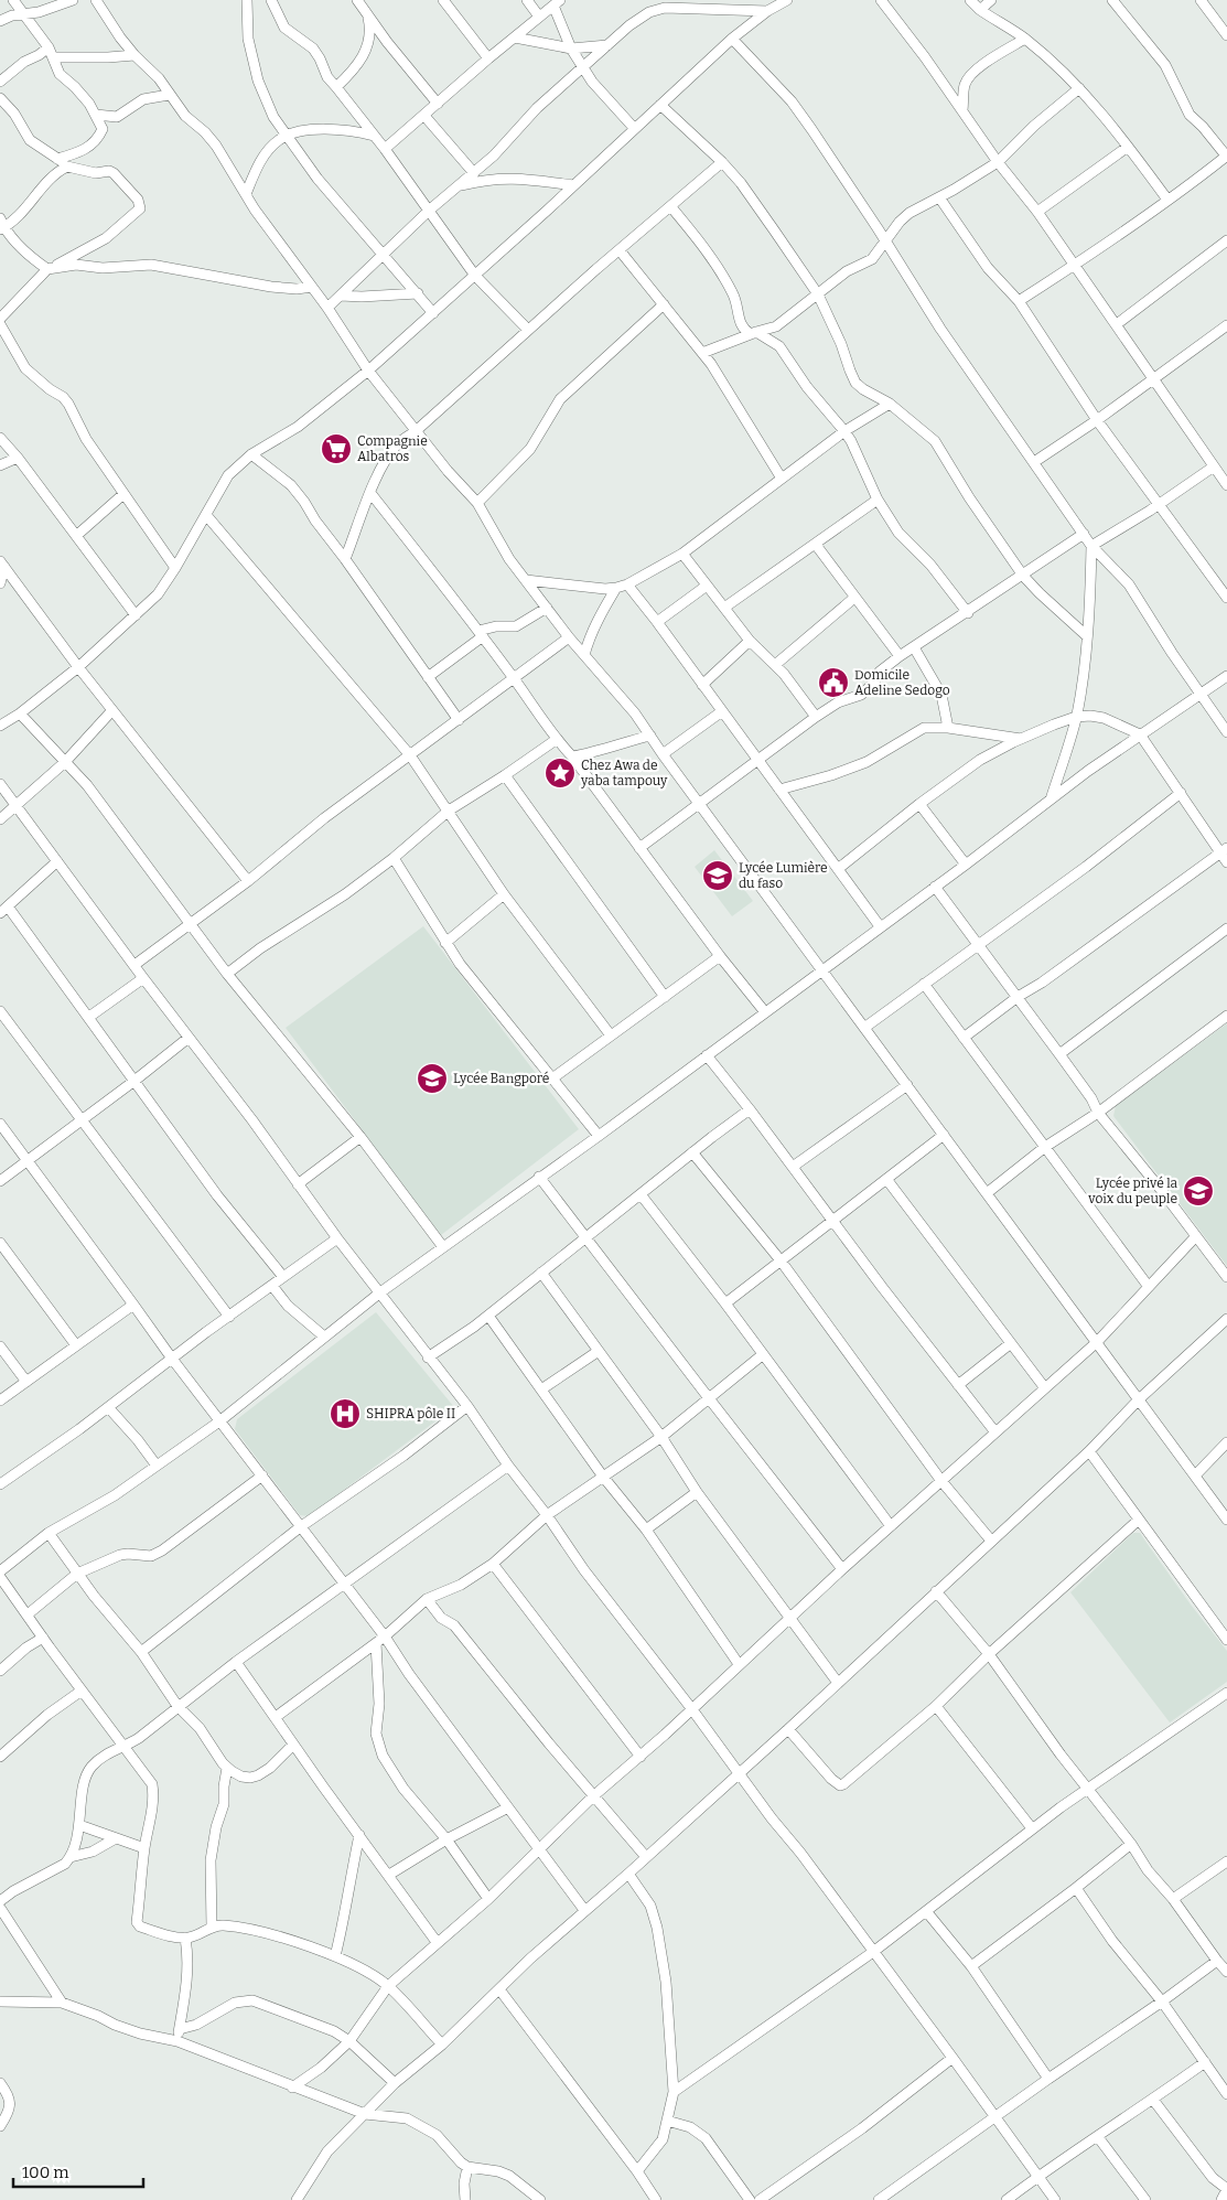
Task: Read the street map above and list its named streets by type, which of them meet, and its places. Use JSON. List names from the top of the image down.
{
  "places": {
    "supermarket": ["Compagnie Albatros"],
    "public building": ["Domicile Adeline Sedogo"],
    "place": ["Chez Awa de yaba tampouy"],
    "school or university": ["Lycée Lumière du faso", "Lycée Bangporé", "Lycée privé la voix du peuple"],
    "hospital": ["SHIPRA pôle II"]
  },
  "scale_bar": "100 m"
}
